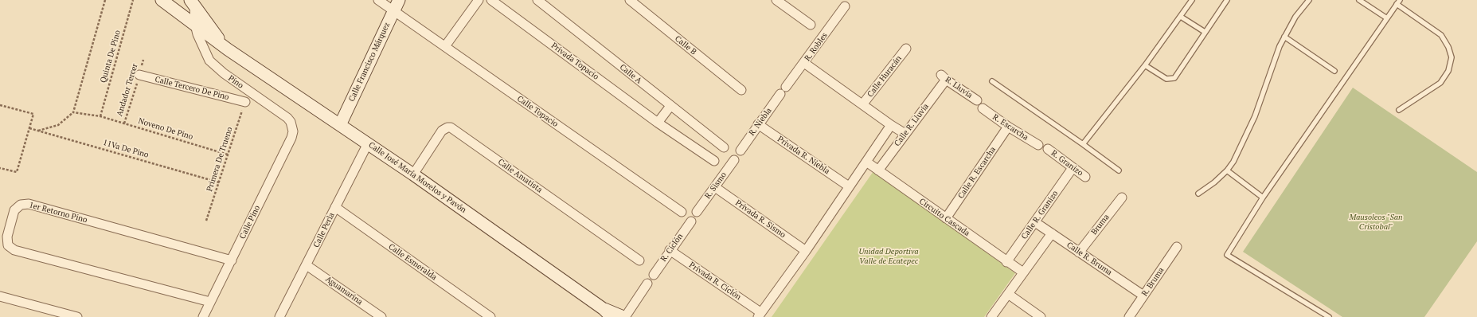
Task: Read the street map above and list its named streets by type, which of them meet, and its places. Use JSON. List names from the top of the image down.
{
  "streets": {
    "street": [
      "Calle B",
      "R. Robles",
      "Privada Topacio",
      "Calle Francisco Márquez",
      "Calle A",
      "Calle Huracán",
      "Pino",
      "R. Lluvia",
      "Calle Tercero De Pino",
      "Calle Topacio",
      "R. Niebla",
      "Calle R. Lluvia",
      "R. Escarcha",
      "Privada R. Niebla",
      "R. Granizo",
      "Calle R. Escarcha",
      "Calle Amatista",
      "Calle José María Morelos y Pavón",
      "R. Sismo",
      "1er Retorno Pino",
      "Calle R. Granizo",
      "Circuito Cascada",
      "Privada R. Sismo",
      "Calle Pino",
      "Bruma",
      "Calle Perla",
      "R. Ciclón",
      "Calle R. Bruma",
      "Calle Esmeralda",
      "Privada R. Ciclón",
      "R. Bruma",
      "Aguamarina"
    ],
    "path": [
      "Quinta De Pino",
      "Andador Tercer",
      "Noveno De Pino",
      "11Va De Pino",
      "Primera De Trueno"
    ]
  },
  "crossings": [
    ["Quinta De Pino", "Noveno De Pino"],
    ["Calle Francisco Márquez", "Calle Topacio"],
    ["Calle Francisco Márquez", "Calle José María Morelos y Pavón"],
    ["Pino", "Calle José María Morelos y Pavón"],
    ["Pino", "Calle Pino"],
    ["R. Lluvia", "Calle R. Lluvia"],
    ["Calle Tercero De Pino", "Andador Tercer"],
    ["Calle Tercero De Pino", "Primera De Trueno"],
    ["Andador Tercer", "Noveno De Pino"],
    ["R. Niebla", "Privada R. Niebla"],
    ["Calle R. Lluvia", "Circuito Cascada"],
    ["R. Escarcha", "Calle R. Escarcha"],
    ["Noveno De Pino", "Primera De Trueno"],
    ["11Va De Pino", "Primera De Trueno"],
    ["R. Granizo", "Calle R. Granizo"],
    ["Calle R. Escarcha", "Circuito Cascada"],
    ["Calle Amatista", "Calle José María Morelos y Pavón"],
    ["Calle José María Morelos y Pavón", "Calle Perla"],
    ["R. Sismo", "Privada R. Sismo"],
    ["1er Retorno Pino", "Calle Pino"],
    ["Calle R. Granizo", "Circuito Cascada"],
    ["Calle R. Granizo", "Calle R. Bruma"],
    ["Bruma", "Calle R. Bruma"],
    ["Calle Perla", "Calle Esmeralda"],
    ["Calle Perla", "Aguamarina"],
    ["R. Ciclón", "Privada R. Ciclón"],
    ["Calle R. Bruma", "R. Bruma"]
  ],
  "parks": ["Mausoleos \"San Cristobal\"", "Unidad Deportiva Valle de Ecatepec"]
}
